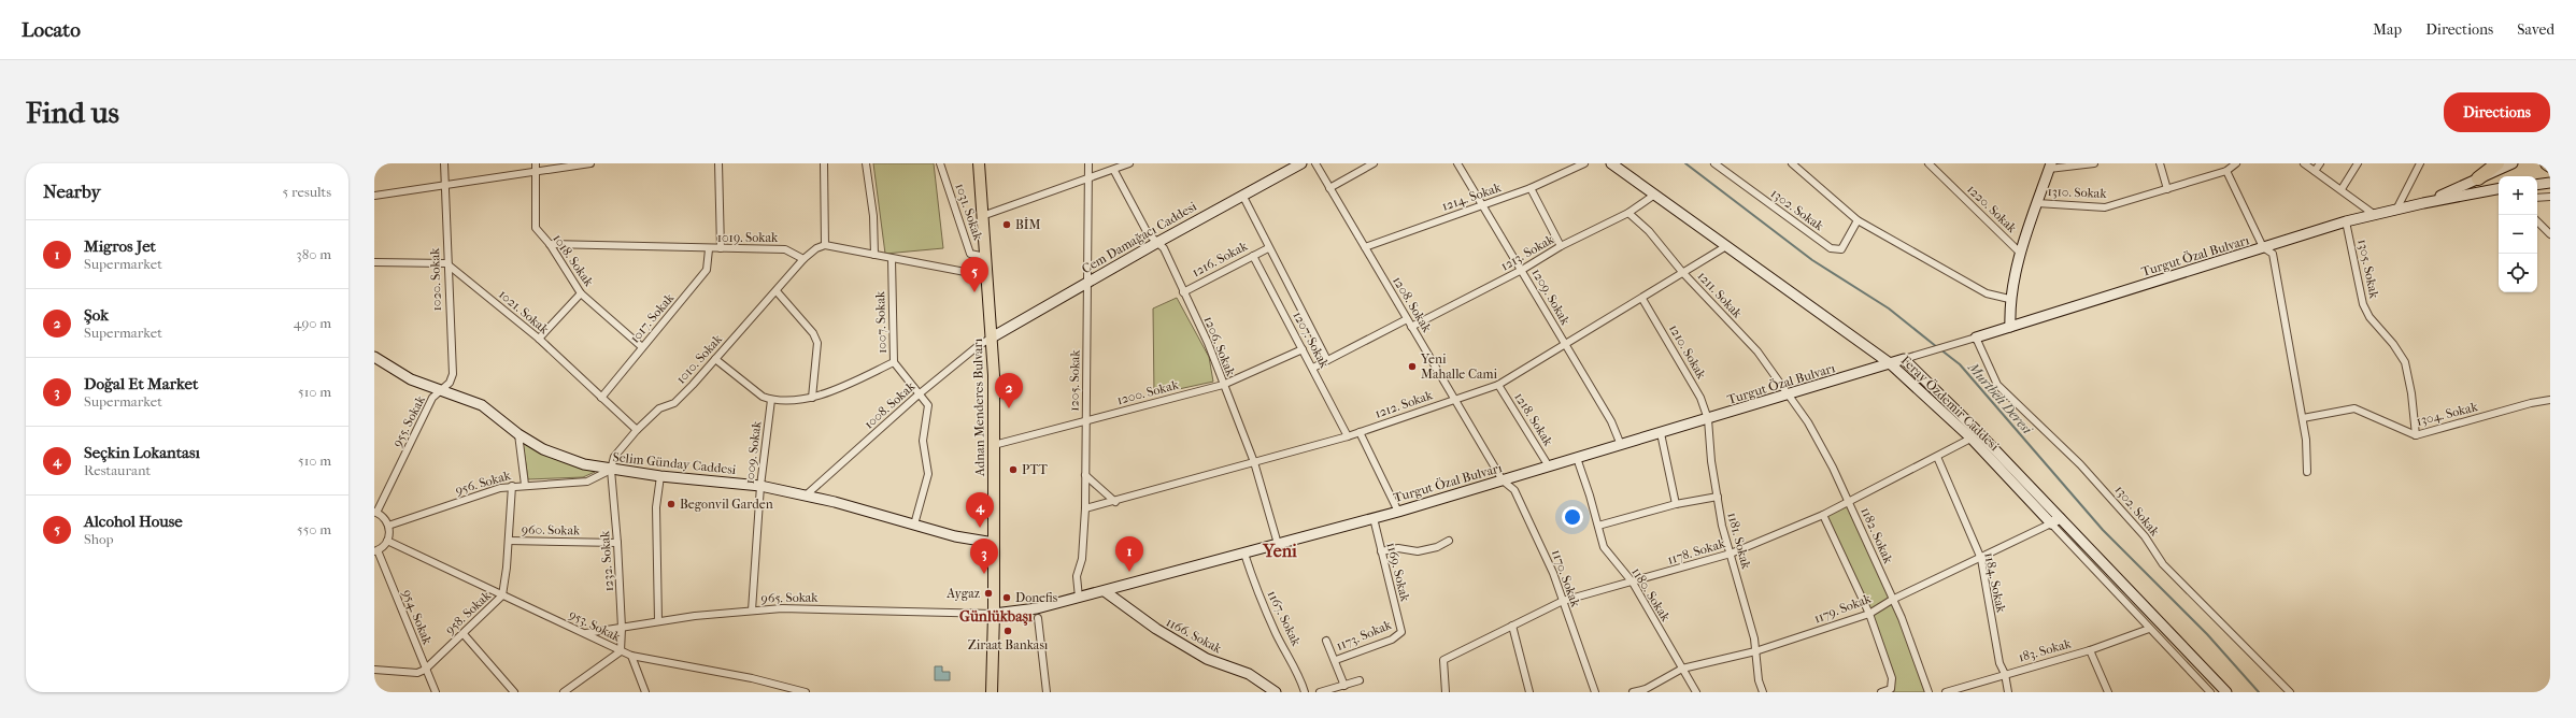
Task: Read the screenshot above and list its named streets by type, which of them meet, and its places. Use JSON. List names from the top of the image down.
{
  "streets": {
    "main road": ["Adnan Menderes Bulvarı"],
    "street": [
      "1310. Sokak",
      "1214. Sokak",
      "1220. Sokak",
      "1302. Sokak",
      "1031. Sokak",
      "1019. Sokak",
      "Cem Damağacı Caddesi",
      "1213. Sokak",
      "Turgut Özal Bulvarı",
      "1216. Sokak",
      "1018. Sokak",
      "1305. Sokak",
      "1020. Sokak",
      "1211. Sokak",
      "1209. Sokak",
      "1208. Sokak",
      "1021. Sokak",
      "1017. Sokak",
      "1007. Sokak",
      "1207. Sokak",
      "1206. Sokak",
      "1210. Sokak",
      "1010. Sokak",
      "1205. Sokak",
      "1200. Sokak",
      "Feray Özdemir Caddesi",
      "1212. Sokak",
      "1008. Sokak",
      "1304. Sokak",
      "1218. Sokak",
      "955. Sokak",
      "1009. Sokak",
      "Selim Günday Caddesi",
      "956. Sokak",
      "960. Sokak",
      "1182. Sokak",
      "1181. Sokak",
      "1178. Sokak",
      "1232. Sokak",
      "1169. Sokak",
      "1170. Sokak",
      "1184. Sokak",
      "1180. Sokak",
      "965. Sokak",
      "1179. Sokak",
      "958. Sokak",
      "954. Sokak",
      "1167. Sokak",
      "953. Sokak",
      "1166. Sokak",
      "1173. Sokak",
      "183. Sokak"
    ]
  },
  "crossings": [
    ["1214. Sokak", "1209. Sokak"],
    ["1214. Sokak", "1208. Sokak"],
    ["1302. Sokak", "Turgut Özal Bulvarı"],
    ["1031. Sokak", "Adnan Menderes Bulvarı"],
    ["1019. Sokak", "1018. Sokak"],
    ["1019. Sokak", "1017. Sokak"],
    ["1019. Sokak", "1010. Sokak"],
    ["Cem Damağacı Caddesi", "1207. Sokak"],
    ["Cem Damağacı Caddesi", "1206. Sokak"],
    ["Cem Damağacı Caddesi", "1205. Sokak"],
    ["Cem Damağacı Caddesi", "1008. Sokak"],
    ["Cem Damağacı Caddesi", "Adnan Menderes Bulvarı"],
    ["1213. Sokak", "1211. Sokak"],
    ["1213. Sokak", "1209. Sokak"],
    ["1213. Sokak", "1208. Sokak"],
    ["1213. Sokak", "Feray Özdemir Caddesi"],
    ["Turgut Özal Bulvarı", "1305. Sokak"],
    ["Turgut Özal Bulvarı", "1211. Sokak"],
    ["Turgut Özal Bulvarı", "1209. Sokak"],
    ["Turgut Özal Bulvarı", "1208. Sokak"],
    ["Turgut Özal Bulvarı", "1206. Sokak"],
    ["Turgut Özal Bulvarı", "1210. Sokak"],
    ["Turgut Özal Bulvarı", "1205. Sokak"],
    ["Turgut Özal Bulvarı", "Feray Özdemir Caddesi"],
    ["Turgut Özal Bulvarı", "Adnan Menderes Bulvarı"],
    ["Turgut Özal Bulvarı", "1218. Sokak"],
    ["Turgut Özal Bulvarı", "1182. Sokak"],
    ["Turgut Özal Bulvarı", "1181. Sokak"],
    ["Turgut Özal Bulvarı", "1169. Sokak"],
    ["Turgut Özal Bulvarı", "1170. Sokak"],
    ["Turgut Özal Bulvarı", "1180. Sokak"],
    ["Turgut Özal Bulvarı", "965. Sokak"],
    ["Turgut Özal Bulvarı", "1167. Sokak"],
    ["Turgut Özal Bulvarı", "1166. Sokak"],
    ["1216. Sokak", "1207. Sokak"],
    ["1216. Sokak", "1206. Sokak"],
    ["1018. Sokak", "1017. Sokak"],
    ["1305. Sokak", "1304. Sokak"],
    ["1020. Sokak", "1021. Sokak"],
    ["1020. Sokak", "955. Sokak"],
    ["1020. Sokak", "Selim Günday Caddesi"],
    ["1211. Sokak", "1212. Sokak"],
    ["1211. Sokak", "1182. Sokak"],
    ["1209. Sokak", "1212. Sokak"],
    ["1208. Sokak", "1212. Sokak"],
    ["1208. Sokak", "1170. Sokak"],
    ["1021. Sokak", "1017. Sokak"],
    ["1021. Sokak", "1010. Sokak"],
    ["1007. Sokak", "1008. Sokak"],
    ["1007. Sokak", "Selim Günday Caddesi"],
    ["1207. Sokak", "1200. Sokak"],
    ["1207. Sokak", "1212. Sokak"],
    ["1206. Sokak", "1200. Sokak"],
    ["1206. Sokak", "1212. Sokak"],
    ["1210. Sokak", "1212. Sokak"],
    ["1210. Sokak", "1181. Sokak"],
    ["1010. Sokak", "Selim Günday Caddesi"],
    ["1010. Sokak", "956. Sokak"],
    ["1010. Sokak", "1232. Sokak"],
    ["1205. Sokak", "1200. Sokak"],
    ["1205. Sokak", "1212. Sokak"],
    ["1200. Sokak", "Adnan Menderes Bulvarı"],
    ["Feray Özdemir Caddesi", "1212. Sokak"],
    ["Feray Özdemir Caddesi", "1178. Sokak"],
    ["1212. Sokak", "1218. Sokak"],
    ["1008. Sokak", "Adnan Menderes Bulvarı"],
    ["1008. Sokak", "Selim Günday Caddesi"],
    ["Adnan Menderes Bulvarı", "Selim Günday Caddesi"],
    ["Adnan Menderes Bulvarı", "965. Sokak"],
    ["955. Sokak", "Selim Günday Caddesi"],
    ["1009. Sokak", "Selim Günday Caddesi"],
    ["1009. Sokak", "965. Sokak"],
    ["Selim Günday Caddesi", "956. Sokak"],
    ["Selim Günday Caddesi", "1232. Sokak"],
    ["956. Sokak", "1232. Sokak"],
    ["956. Sokak", "958. Sokak"],
    ["960. Sokak", "1232. Sokak"],
    ["960. Sokak", "958. Sokak"],
    ["1182. Sokak", "1178. Sokak"],
    ["1182. Sokak", "1179. Sokak"],
    ["1181. Sokak", "1178. Sokak"],
    ["1181. Sokak", "1179. Sokak"],
    ["1178. Sokak", "1170. Sokak"],
    ["1178. Sokak", "1184. Sokak"],
    ["1178. Sokak", "1180. Sokak"],
    ["1232. Sokak", "965. Sokak"],
    ["1232. Sokak", "953. Sokak"],
    ["1169. Sokak", "1173. Sokak"],
    ["1184. Sokak", "1179. Sokak"],
    ["1184. Sokak", "183. Sokak"],
    ["1180. Sokak", "1179. Sokak"],
    ["965. Sokak", "953. Sokak"],
    ["958. Sokak", "954. Sokak"],
    ["958. Sokak", "953. Sokak"]
  ],
  "districts": ["Yeni", "Günlükbaşı"],
  "water": ["Murtbeli Deresi"],
  "places": [
    "BİM",
    "Yeni Mahalle Cami",
    "PTT",
    "Begonvil Garden",
    "Aygaz",
    "Donefis",
    "Ziraat Bankası"
  ],
  "page": {
    "header": "Locato",
    "nav": ["Map", "Directions", "Saved"],
    "buttons": "Directions",
    "title": "Find us",
    "heading": ["Nearby", "5 results"],
    "map_buttons": ["+", "−"],
    "list": [
      {
        "mark": "1",
        "name": "Migros Jet",
        "note": "Supermarket",
        "value": "380 m"
      },
      {
        "mark": "2",
        "name": "Şok",
        "note": "Supermarket",
        "value": "490 m"
      },
      {
        "mark": "3",
        "name": "Doğal Et Market",
        "note": "Supermarket",
        "value": "510 m"
      },
      {
        "mark": "4",
        "name": "Seçkin Lokantası",
        "note": "Restaurant",
        "value": "510 m"
      },
      {
        "mark": "5",
        "name": "Alcohol House",
        "note": "Shop",
        "value": "550 m"
      }
    ],
    "pins": [
      "5",
      "2",
      "4",
      "1",
      "3"
    ]
  }
}
